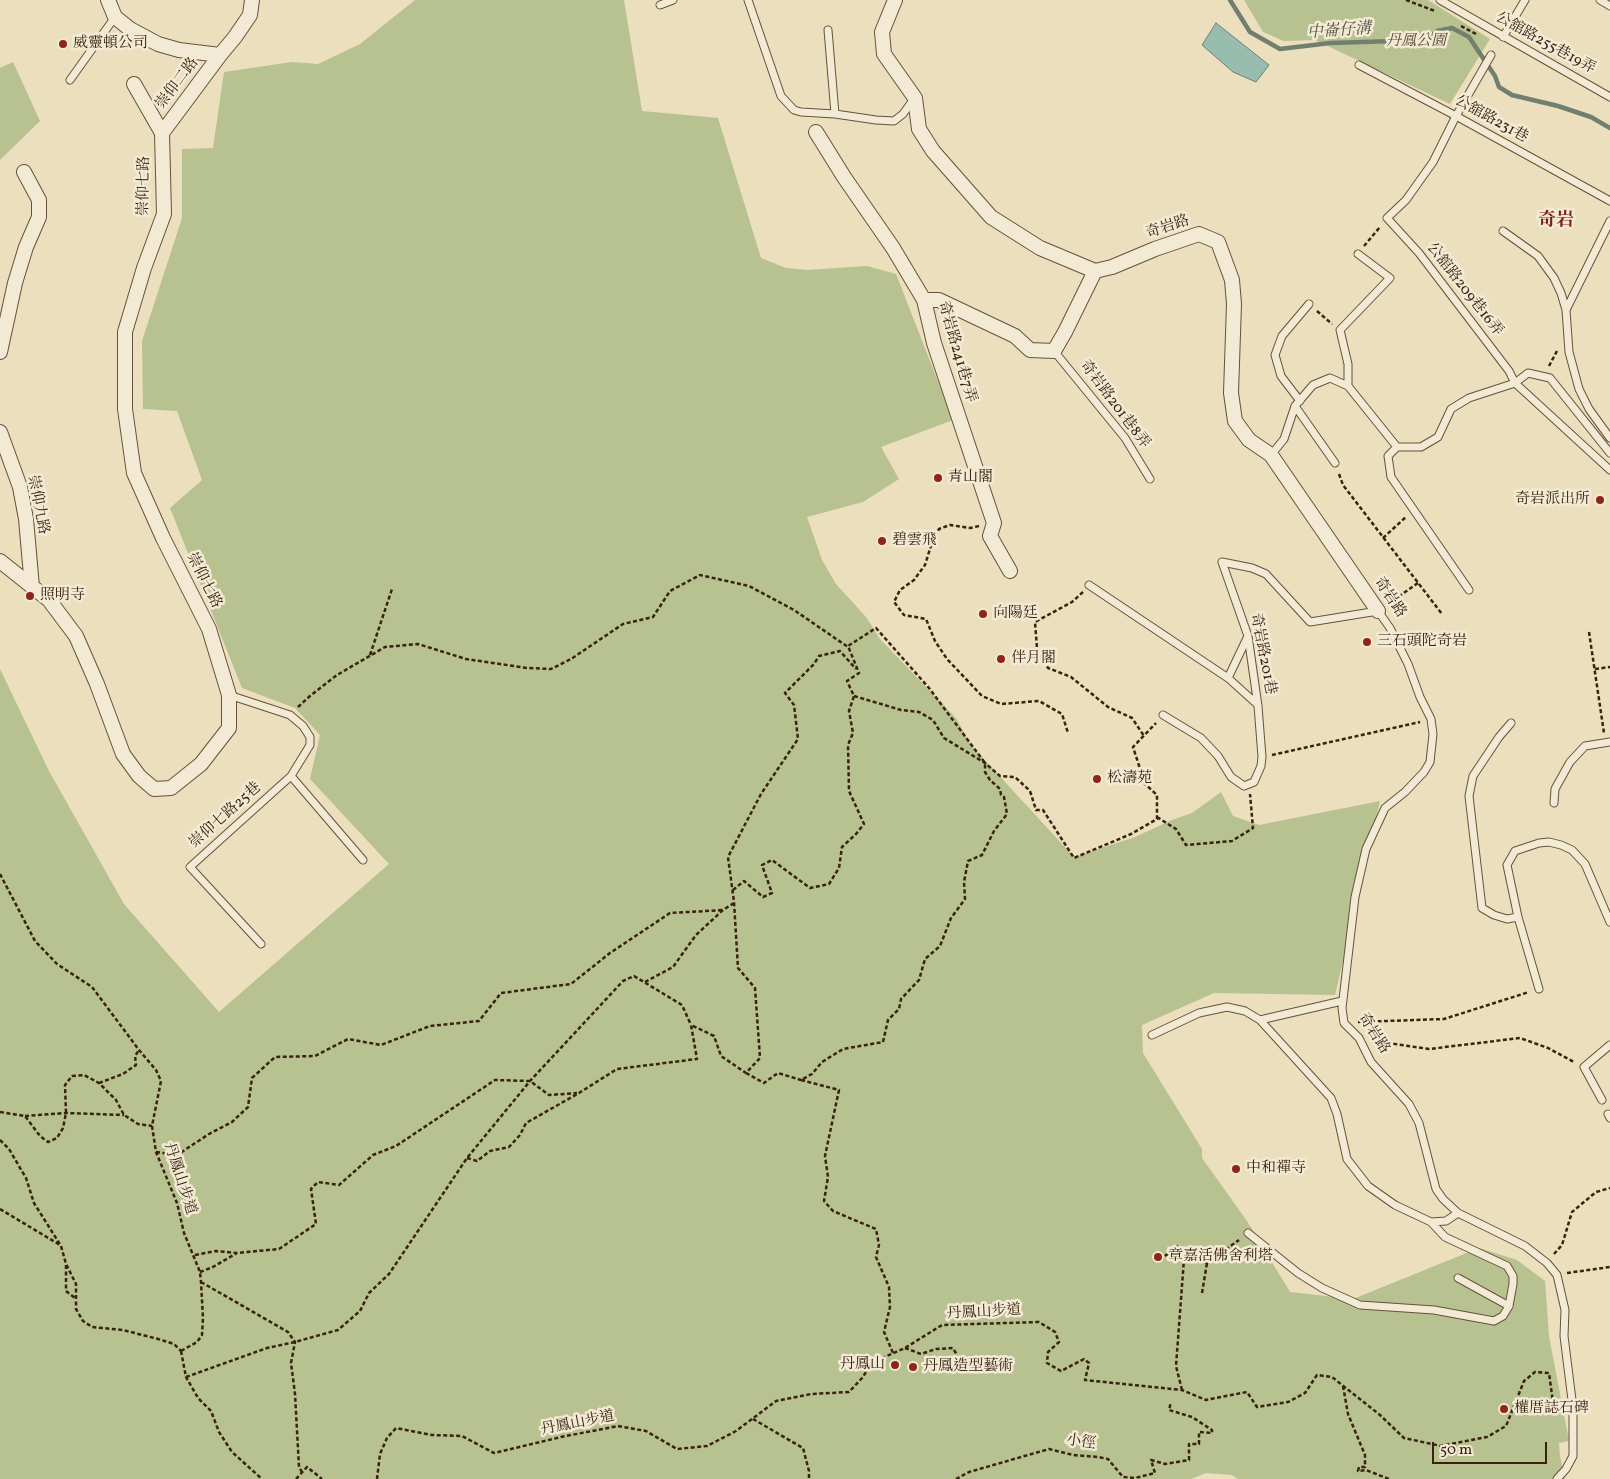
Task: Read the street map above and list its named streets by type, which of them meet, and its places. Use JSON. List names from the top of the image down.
{
  "streets": {
    "street": [
      "崇仰二路",
      "崇仰七路",
      "奇岩路",
      "奇岩路241巷7弄",
      "崇仰九路"
    ],
    "lane": [
      "公舘路255巷19弄",
      "公舘路231巷",
      "公舘路209巷16弄",
      "奇岩路201巷8弄",
      "奇岩路201巷",
      "崇仰七路25巷"
    ],
    "path": ["丹鳳山步道", "小徑"]
  },
  "crossings": [
    ["崇仰二路", "崇仰七路"],
    ["公舘路231巷", "公舘路209巷16弄"],
    ["崇仰七路", "崇仰九路"],
    ["崇仰七路", "崇仰七路25巷"],
    ["奇岩路", "奇岩路201巷"],
    ["奇岩路", "丹鳳山步道"]
  ],
  "districts": ["奇岩"],
  "water": ["中崙仔溝"],
  "parks": ["丹鳳公園"],
  "places": [
    "威靈頓公司",
    "青山閣",
    "奇岩派出所",
    "碧雲飛",
    "照明寺",
    "向陽廷",
    "三石頭陀奇岩",
    "伴月閣",
    "松濤苑",
    "中和禪寺",
    "章嘉活佛舍利塔",
    "丹鳳山",
    "丹鳳造型藝術",
    "權厝誌石碑"
  ],
  "scale_bar": "50 m"
}
